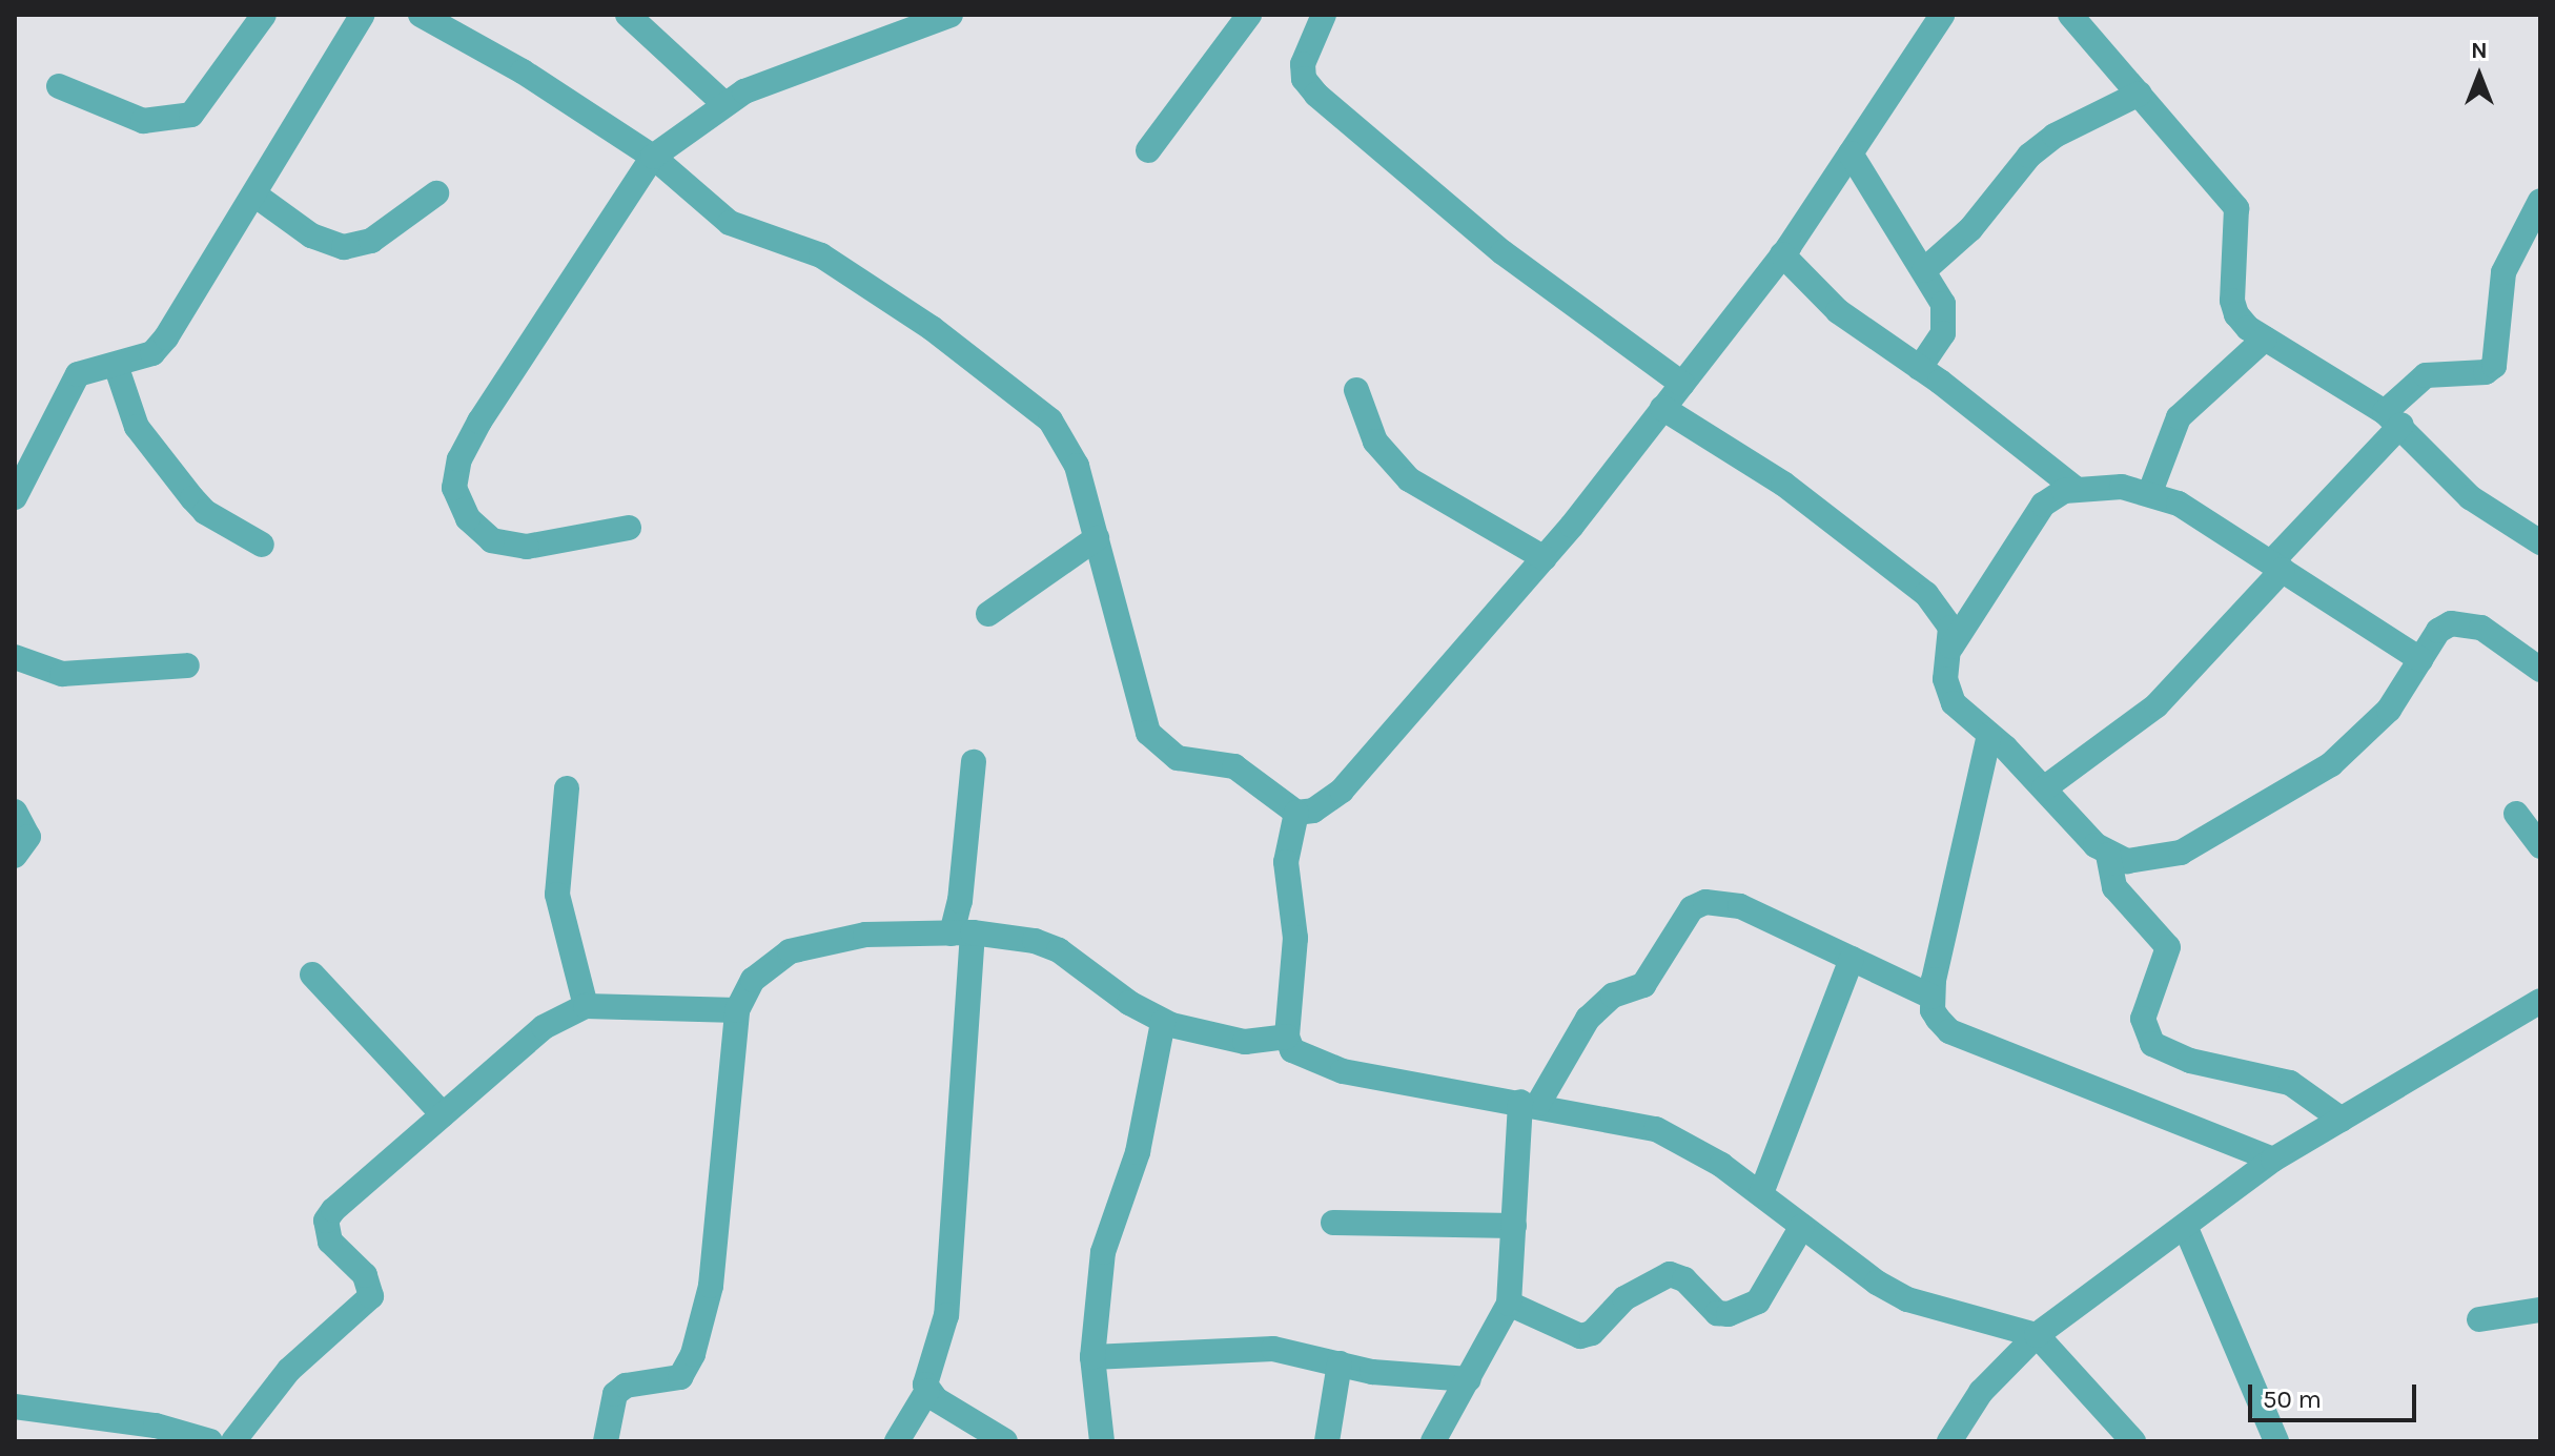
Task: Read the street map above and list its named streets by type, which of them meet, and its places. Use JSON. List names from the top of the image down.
{
  "scale_bar": "50 m",
  "north": "top"
}
